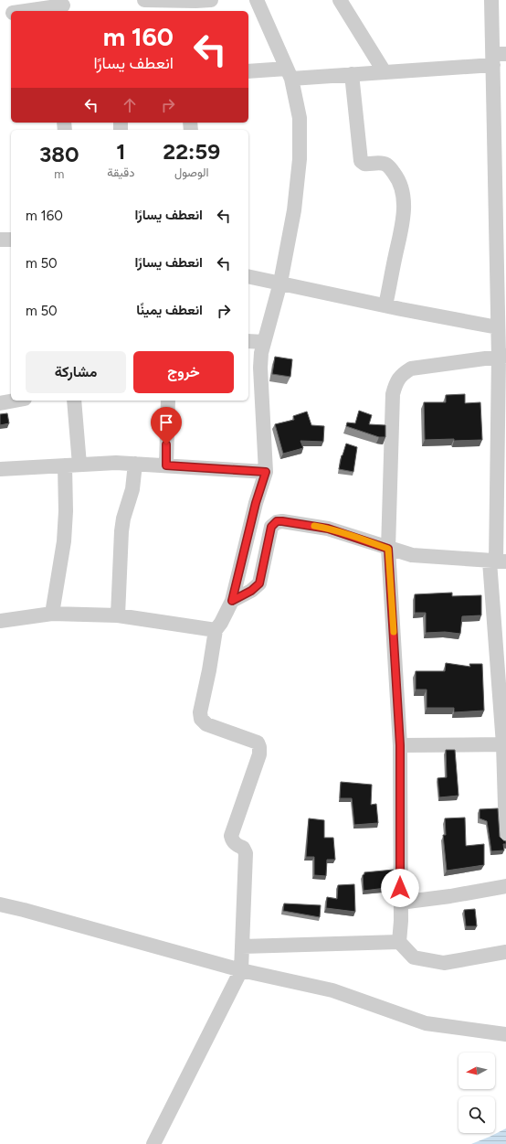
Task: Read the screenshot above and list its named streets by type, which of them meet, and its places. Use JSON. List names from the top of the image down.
{
  "north": "left",
  "page": {
    "turn": ["160 m", "انعطف يسارًا"],
    "eta": [
      "22:59",
      "الوصول",
      "1",
      "دقيقة",
      "380",
      "m"
    ],
    "list": [
      {
        "name": "انعطف يسارًا",
        "value": "160 m"
      },
      {
        "name": "انعطف يسارًا",
        "value": "50 m"
      },
      {
        "name": "انعطف يمينًا",
        "value": "50 m"
      }
    ],
    "buttons": ["خروج", "مشاركة"]
  }
}
